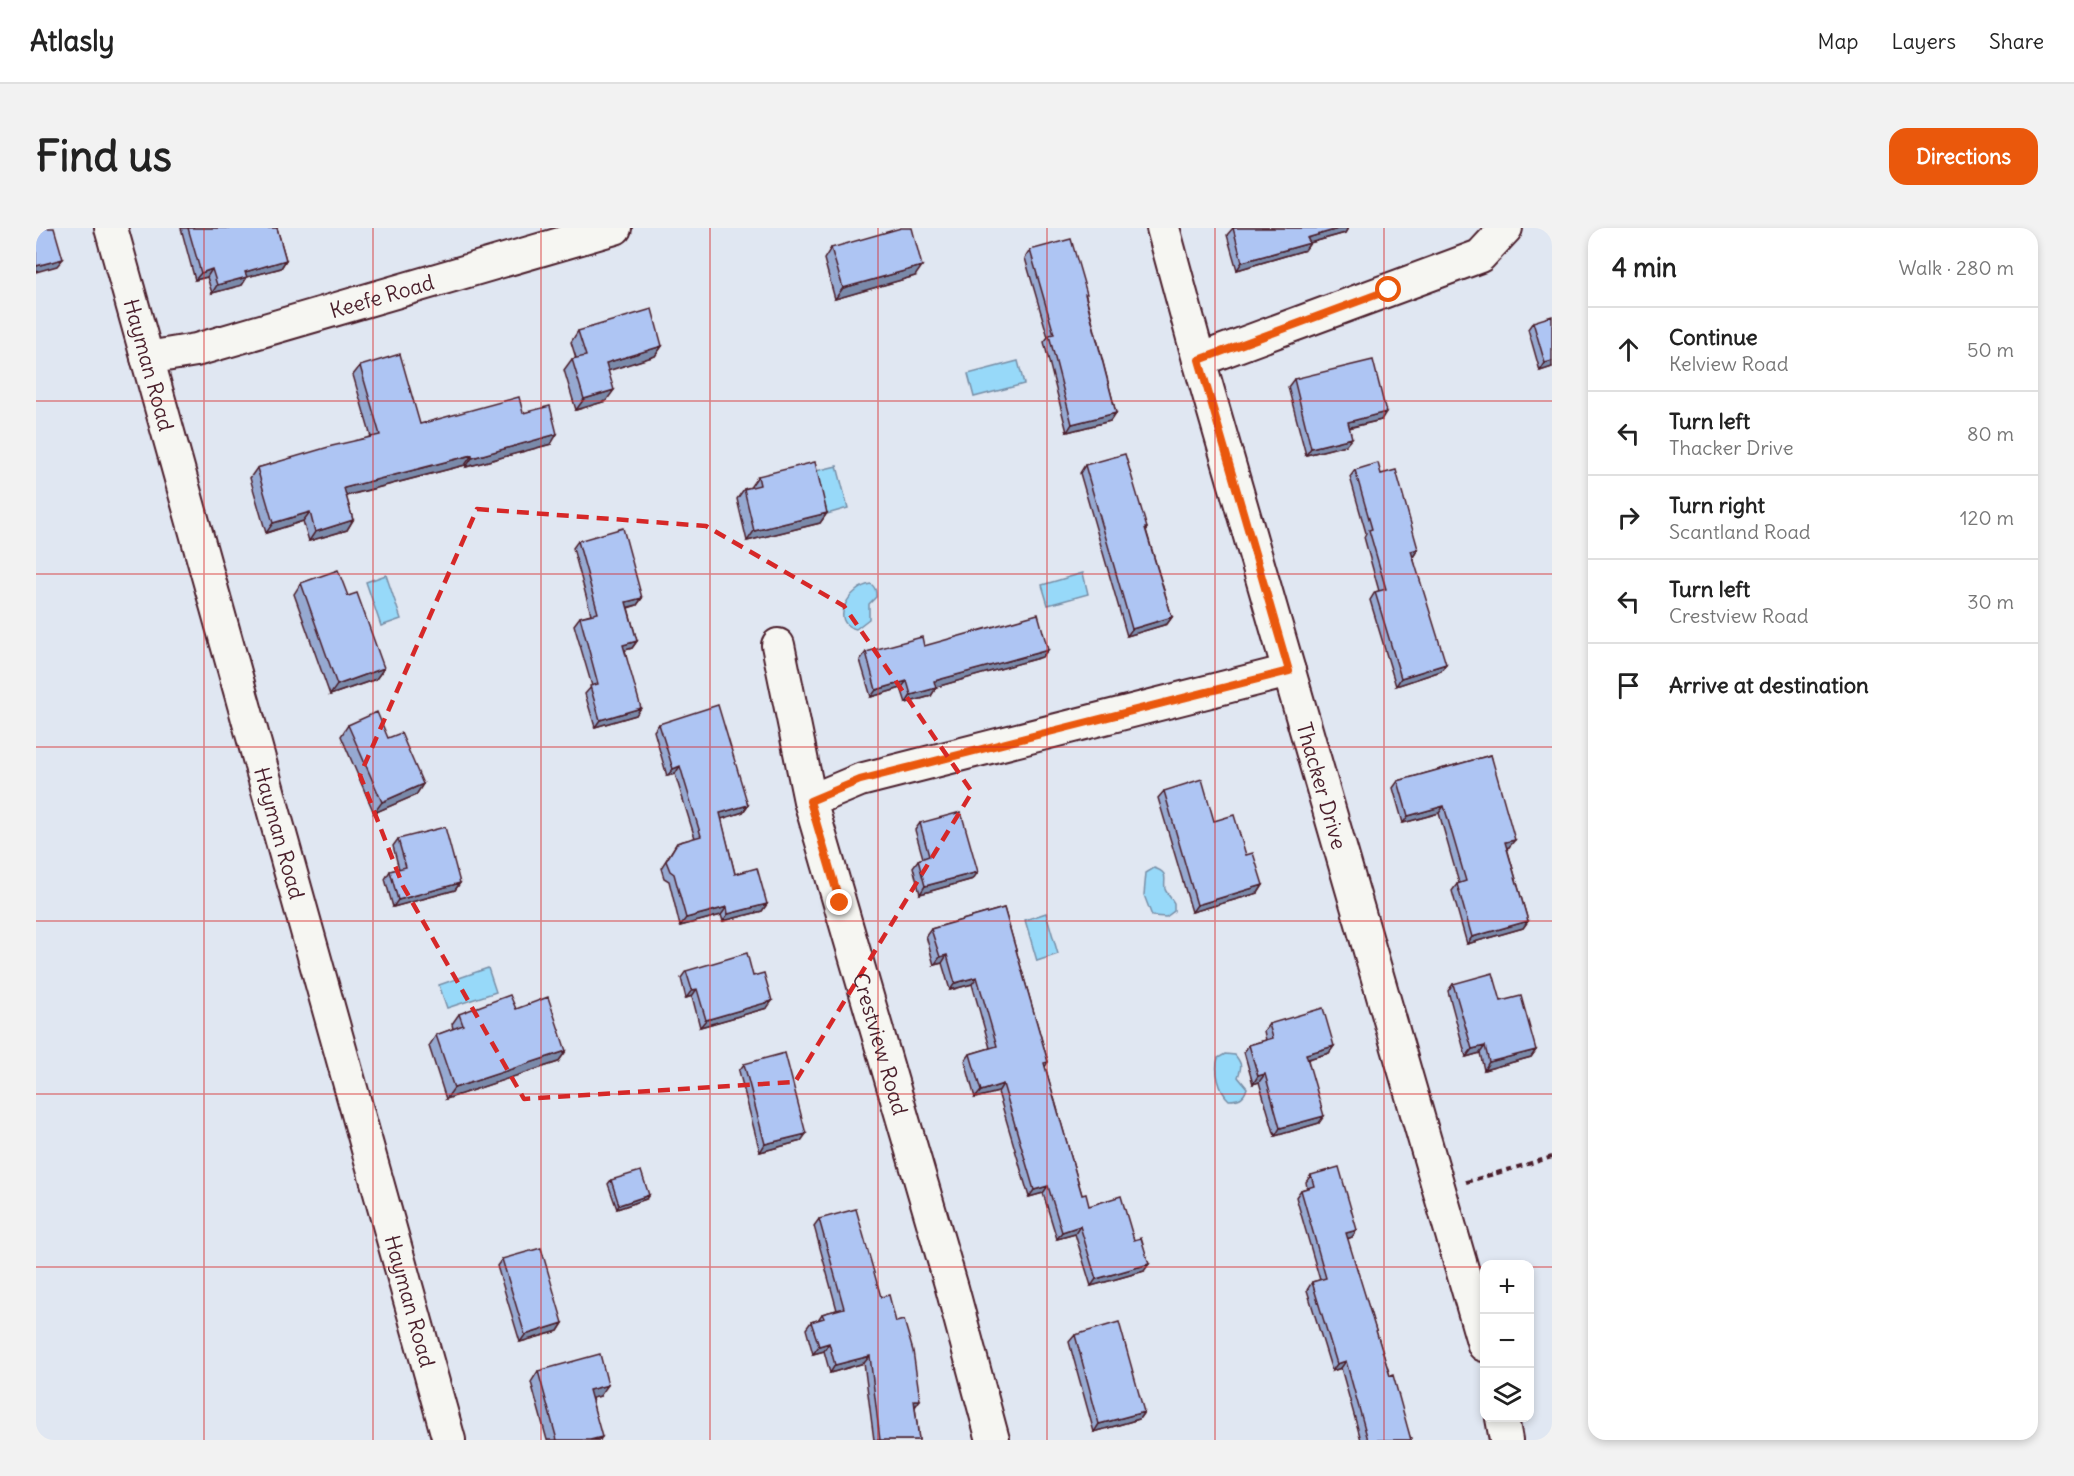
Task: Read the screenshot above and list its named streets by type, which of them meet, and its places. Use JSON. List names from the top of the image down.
{
  "streets": {
    "street": [
      "Keefe Road",
      "Hayman Road",
      "Thacker Drive",
      "Crestview Road"
    ]
  },
  "crossings": [
    ["Keefe Road", "Hayman Road"]
  ],
  "page": {
    "header": "Atlasly",
    "nav": ["Map", "Layers", "Share"],
    "buttons": "Directions",
    "title": "Find us",
    "heading": ["4 min", "Walk · 280 m"],
    "list": [
      ["Continue", "Kelview Road", "50 m"],
      ["Turn left", "Thacker Drive", "80 m"],
      ["Turn right", "Scantland Road", "120 m"],
      ["Turn left", "Crestview Road", "30 m"],
      "Arrive at destination"
    ],
    "map_buttons": ["+", "−"]
  }
}
